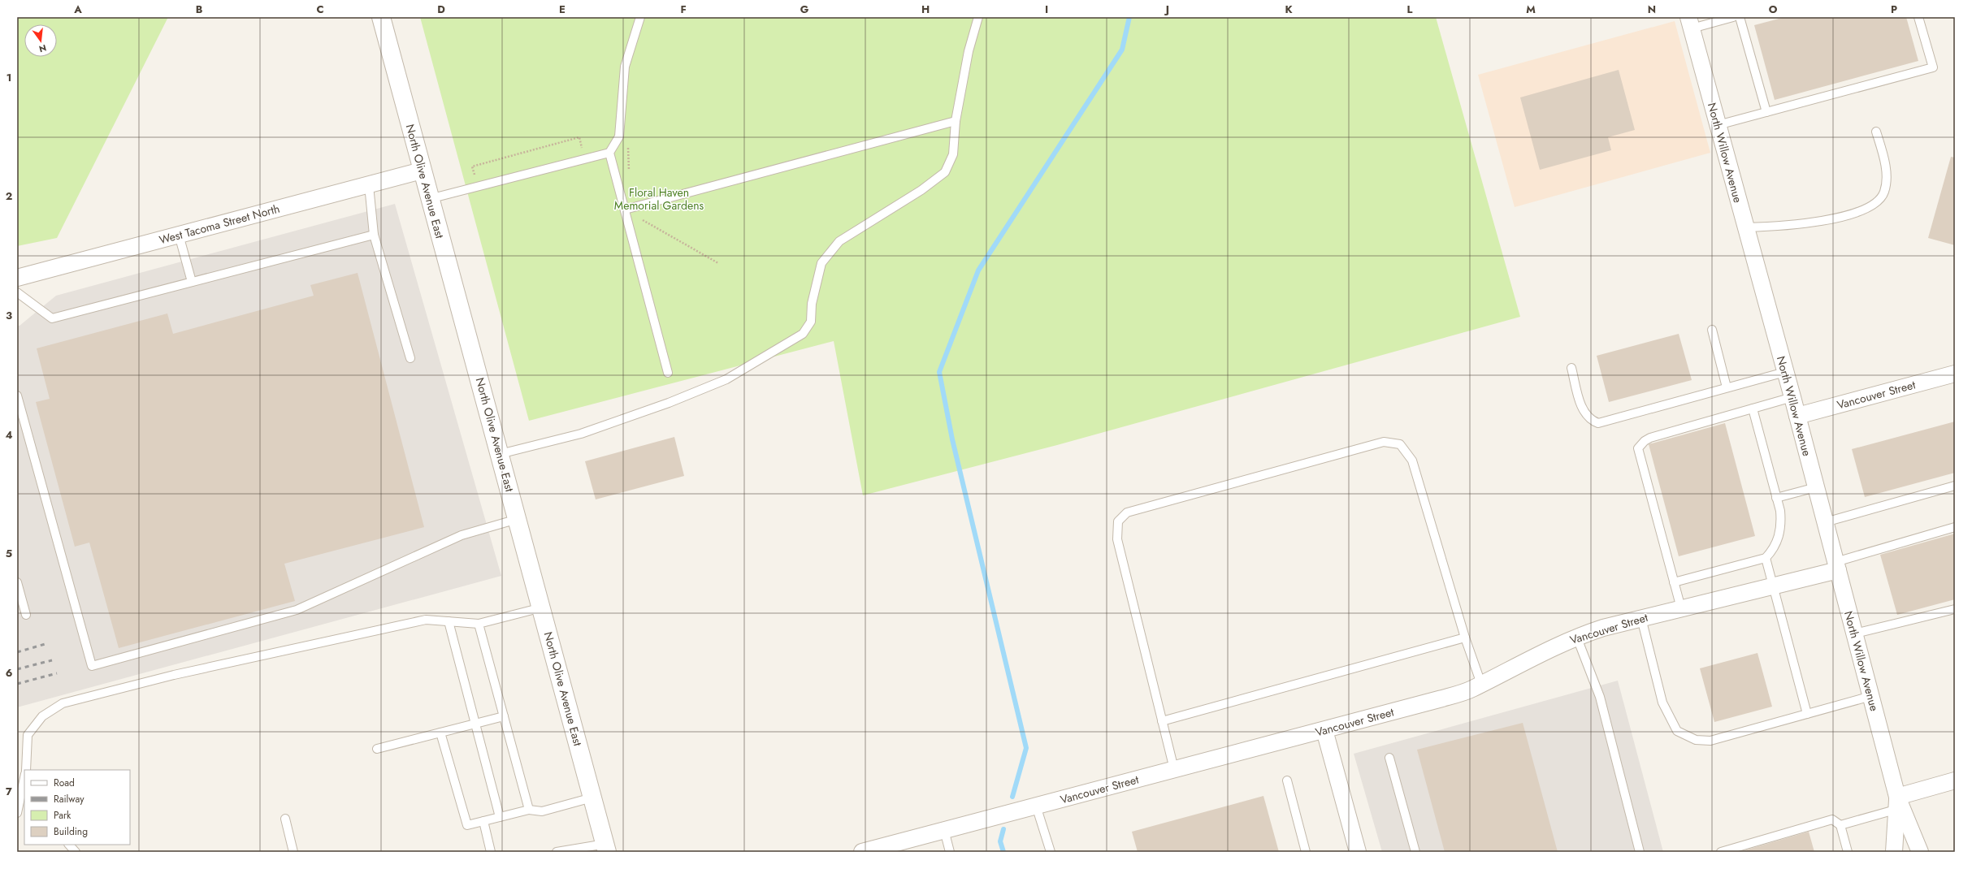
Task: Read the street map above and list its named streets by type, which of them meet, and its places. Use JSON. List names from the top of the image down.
{
  "streets": {
    "street": [
      "North Willow Avenue",
      "North Olive Avenue East",
      "West Tacoma Street North",
      "Vancouver Street"
    ]
  },
  "crossings": [
    ["North Willow Avenue", "Vancouver Street"],
    ["North Olive Avenue East", "West Tacoma Street North"]
  ],
  "parks": ["Floral Haven Memorial Gardens"],
  "legend": [
    "Road",
    "Railway",
    "Park",
    "Building"
  ],
  "north": "bottom",
  "grid": {
    "columns": [
      "A",
      "B",
      "C",
      "D",
      "E",
      "F",
      "G",
      "H",
      "I",
      "J",
      "K",
      "L",
      "M",
      "N",
      "O",
      "P"
    ],
    "rows": [
      "1",
      "2",
      "3",
      "4",
      "5",
      "6",
      "7"
    ]
  }
}
